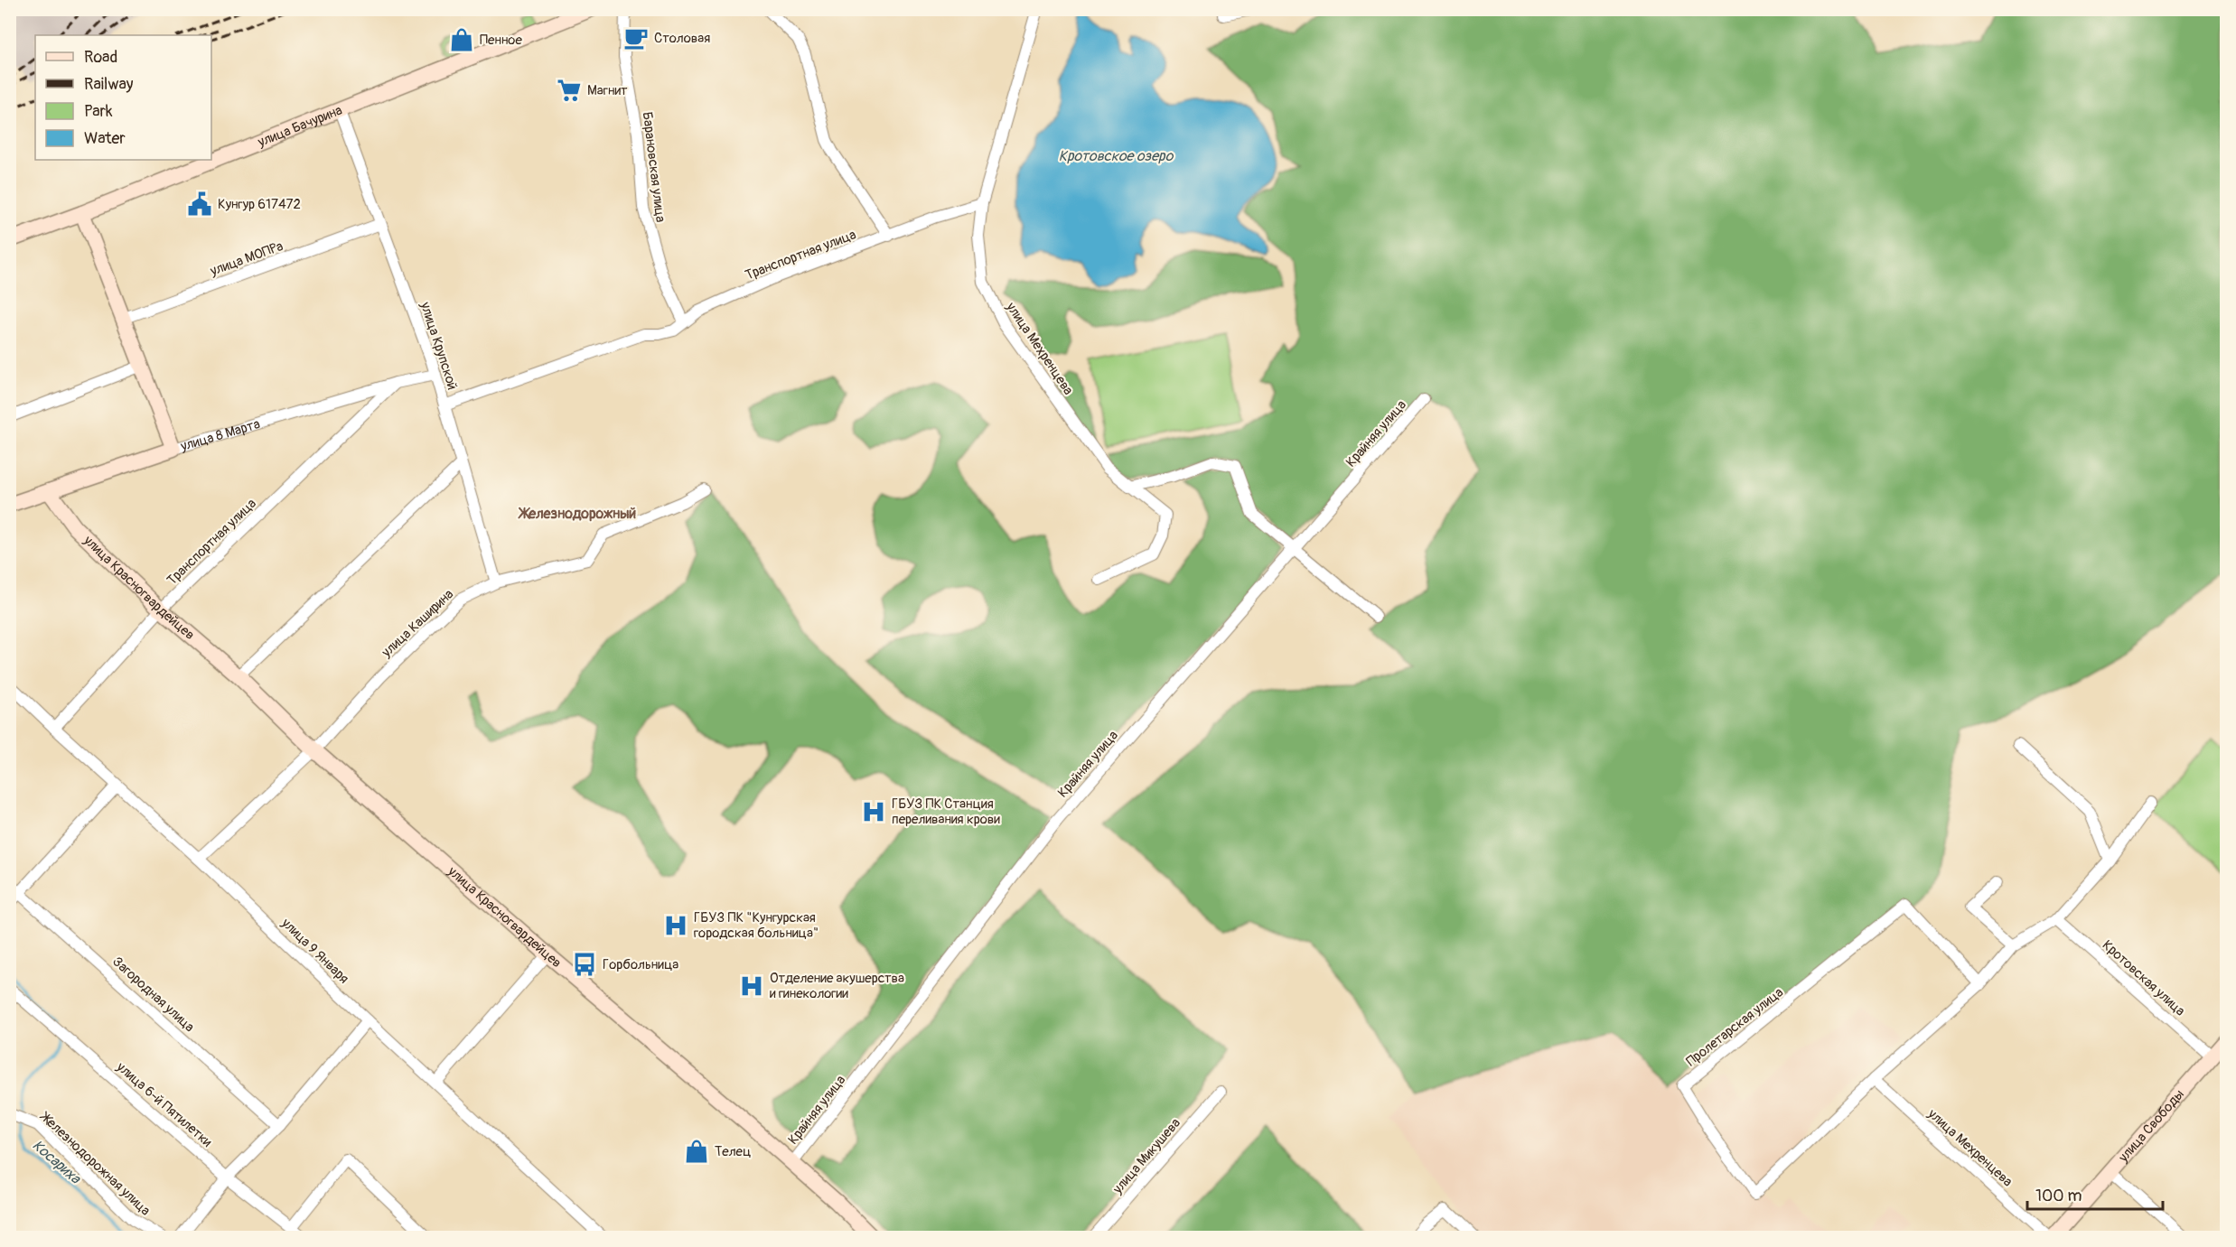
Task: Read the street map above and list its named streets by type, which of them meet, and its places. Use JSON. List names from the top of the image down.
{
  "streets": {
    "street": [
      "улица Бачурина",
      "Барановская улица",
      "Транспортная улица",
      "улица МОПРа",
      "улица Крупской",
      "улица Мехренцева",
      "Крайняя улица",
      "улица 8 Марта",
      "улица Красногвардейцев",
      "улица Каширина",
      "улица 9 Января",
      "Кротовская улица",
      "Загородная улица",
      "Пролетарская улица",
      "улица 6-й Пятилетки",
      "улица Свободы",
      "улица Микушева",
      "Железнодорожная улица"
    ]
  },
  "crossings": [
    ["улица Бачурина", "улица Крупской"],
    ["Барановская улица", "Транспортная улица"],
    ["Транспортная улица", "улица Крупской"],
    ["Транспортная улица", "улица Мехренцева"],
    ["Транспортная улица", "улица 8 Марта"],
    ["Транспортная улица", "улица Красногвардейцев"],
    ["Транспортная улица", "улица 9 Января"],
    ["улица МОПРа", "улица Крупской"],
    ["улица Крупской", "улица 8 Марта"],
    ["улица Крупской", "улица Каширина"],
    ["улица Мехренцева", "Пролетарская улица"],
    ["Крайняя улица", "улица Красногвардейцев"],
    ["улица 8 Марта", "улица Красногвардейцев"],
    ["улица Красногвардейцев", "улица Каширина"],
    ["улица Каширина", "улица 9 Января"],
    ["Кротовская улица", "Пролетарская улица"],
    ["Кротовская улица", "улица Свободы"]
  ],
  "districts": ["Железнодорожный"],
  "water": ["Кротовское озеро", "Косариха"],
  "places": {
    "cafe": ["Столовая"],
    "shop": ["Пенное", "Телец"],
    "supermarket": ["Магнит"],
    "public building": ["Кунгур 617472"],
    "hospital": ["ГБУЗ ПК Станция переливания крови", "ГБУЗ ПК \"Кунгурская городская больница\"", "Отделение акушерства и гинекологии"],
    "bus stop": ["Горбольница"]
  },
  "legend": [
    "Road",
    "Railway",
    "Park",
    "Water"
  ],
  "scale_bar": "100 m"
}
